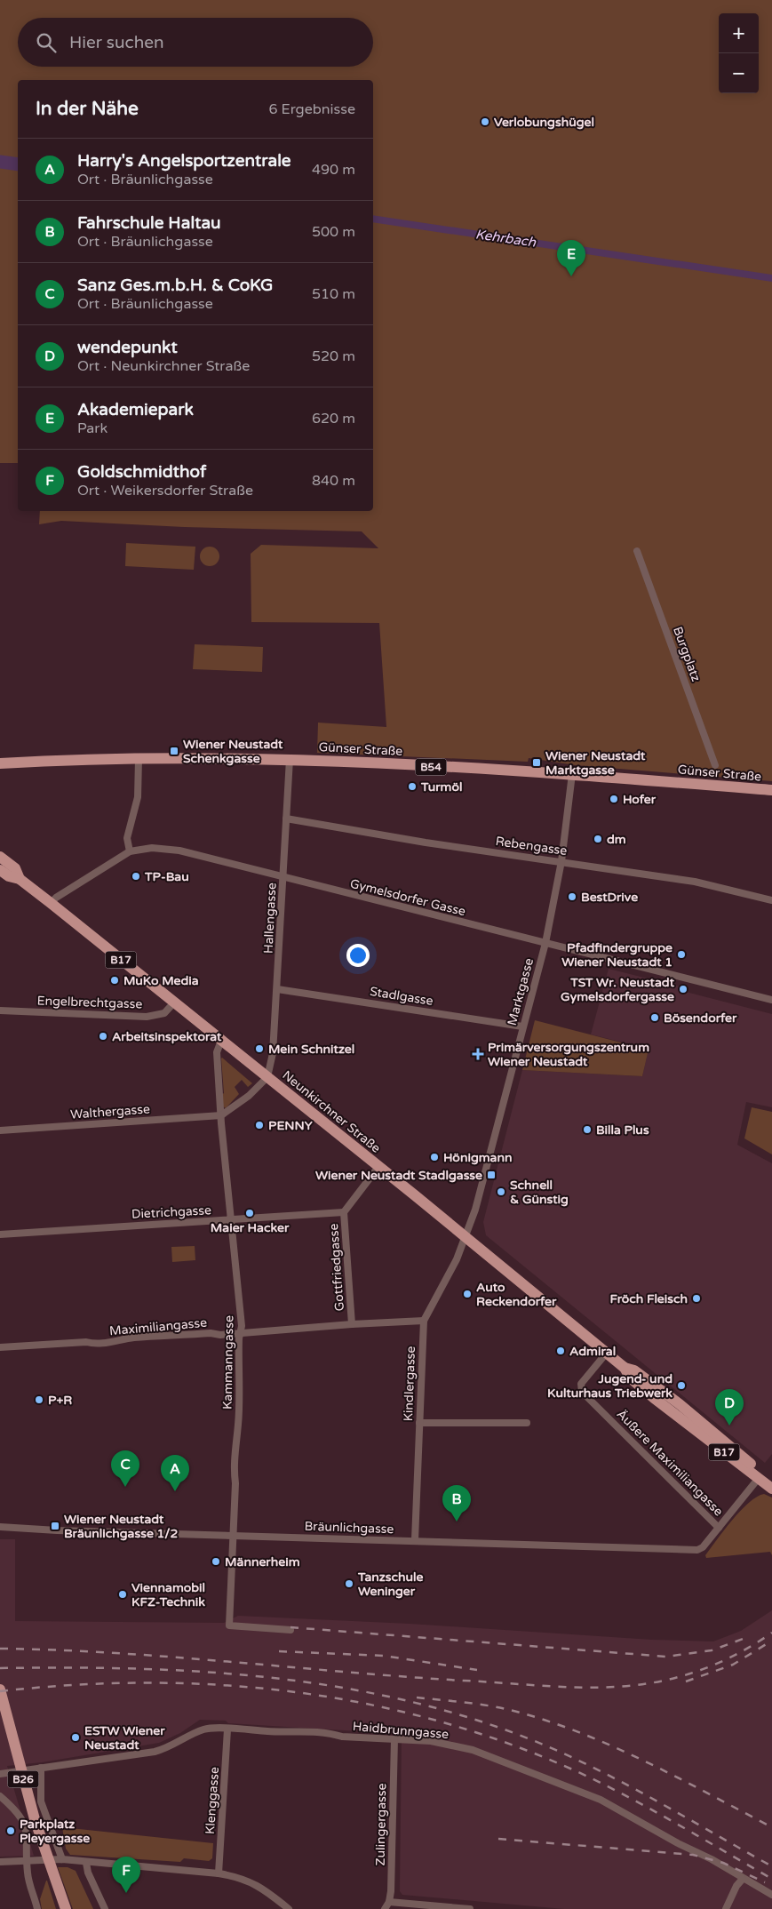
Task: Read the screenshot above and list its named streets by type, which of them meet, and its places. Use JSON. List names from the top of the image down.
{
  "streets": {
    "main road": [
      "Günser Straße",
      "B54",
      "B17",
      "Neunkirchner Straße",
      "B26"
    ],
    "street": [
      "Burgplatz",
      "Rebengasse",
      "Gymelsdorfer Gasse",
      "Hallengasse",
      "Marktgasse",
      "Stadlgasse",
      "Engelbrechtgasse",
      "Walthergasse",
      "Dietrichgasse",
      "Gottfriedgasse",
      "Maximiliangasse",
      "Kammanngasse",
      "Kindlergasse",
      "Äußere Maximiliangasse",
      "Bräunlichgasse",
      "Haidbrunngasse",
      "Klenggasse",
      "Zulingergasse"
    ]
  },
  "crossings": [
    ["Günser Straße", "Hallengasse"],
    ["Günser Straße", "Marktgasse"],
    ["Rebengasse", "Hallengasse"],
    ["Rebengasse", "Marktgasse"],
    ["Gymelsdorfer Gasse", "Hallengasse"],
    ["Gymelsdorfer Gasse", "Marktgasse"],
    ["Gymelsdorfer Gasse", "Neunkirchner Straße"],
    ["Hallengasse", "Stadlgasse"],
    ["Hallengasse", "Neunkirchner Straße"],
    ["Marktgasse", "Stadlgasse"],
    ["Marktgasse", "Neunkirchner Straße"],
    ["Marktgasse", "Kindlergasse"],
    ["Engelbrechtgasse", "Neunkirchner Straße"],
    ["Walthergasse", "Kammanngasse"],
    ["Neunkirchner Straße", "Gottfriedgasse"],
    ["Neunkirchner Straße", "Kammanngasse"],
    ["Neunkirchner Straße", "Kindlergasse"],
    ["Neunkirchner Straße", "Äußere Maximiliangasse"],
    ["Dietrichgasse", "Gottfriedgasse"],
    ["Dietrichgasse", "Kammanngasse"],
    ["Gottfriedgasse", "Maximiliangasse"],
    ["Maximiliangasse", "Kammanngasse"],
    ["Maximiliangasse", "Kindlergasse"],
    ["Kammanngasse", "Bräunlichgasse"],
    ["Kindlergasse", "Bräunlichgasse"],
    ["Äußere Maximiliangasse", "Bräunlichgasse"],
    ["Haidbrunngasse", "Klenggasse"],
    ["Haidbrunngasse", "Zulingergasse"]
  ],
  "water": ["Kehrbach"],
  "places": {
    "other": [
      "Verlobungshügel",
      "Turmöl",
      "Hofer",
      "dm",
      "TP-Bau",
      "BestDrive",
      "Pfadfindergruppe Wiener Neustadt 1",
      "MuKo Media",
      "TST Wr. Neustadt Gymelsdorfergasse",
      "Bösendorfer",
      "Arbeitsinspektorat",
      "Mein Schnitzel",
      "PENNY",
      "Billa Plus",
      "Hönigmann",
      "Schnell & Günstig",
      "Maier Hacker",
      "Auto Reckendorfer",
      "Fröch Fleisch",
      "Admiral",
      "Jugend- und Kulturhaus Triebwerk",
      "P+R",
      "Männerheim",
      "Tanzschule Weninger",
      "Viennamobil KFZ-Technik",
      "ESTW Wiener Neustadt",
      "Parkplatz Pleyergasse"
    ],
    "transit": [
      "Wiener Neustadt Schenkgasse",
      "Wiener Neustadt Marktgasse",
      "Wiener Neustadt Stadlgasse",
      "Wiener Neustadt Bräunlichgasse 1/2"
    ],
    "health": ["Primärversorgungszentrum Wiener Neustadt"]
  },
  "page": {
    "map_buttons": ["+", "−"],
    "search": "Hier suchen",
    "heading": ["In der Nähe", "6 Ergebnisse"],
    "list": [
      {
        "mark": "A",
        "name": "Harry's Angelsportzentrale",
        "note": "Ort · Bräunlichgasse",
        "value": "490 m"
      },
      {
        "mark": "B",
        "name": "Fahrschule Haltau",
        "note": "Ort · Bräunlichgasse",
        "value": "500 m"
      },
      {
        "mark": "C",
        "name": "Sanz Ges.m.b.H. & CoKG",
        "note": "Ort · Bräunlichgasse",
        "value": "510 m"
      },
      {
        "mark": "D",
        "name": "wendepunkt",
        "note": "Ort · Neunkirchner Straße",
        "value": "520 m"
      },
      {
        "mark": "E",
        "name": "Akademiepark",
        "note": "Park",
        "value": "620 m"
      },
      {
        "mark": "F",
        "name": "Goldschmidthof",
        "note": "Ort · Weikersdorfer Straße",
        "value": "840 m"
      }
    ],
    "pins": [
      "E",
      "D",
      "C",
      "A",
      "B",
      "F"
    ]
  }
}
